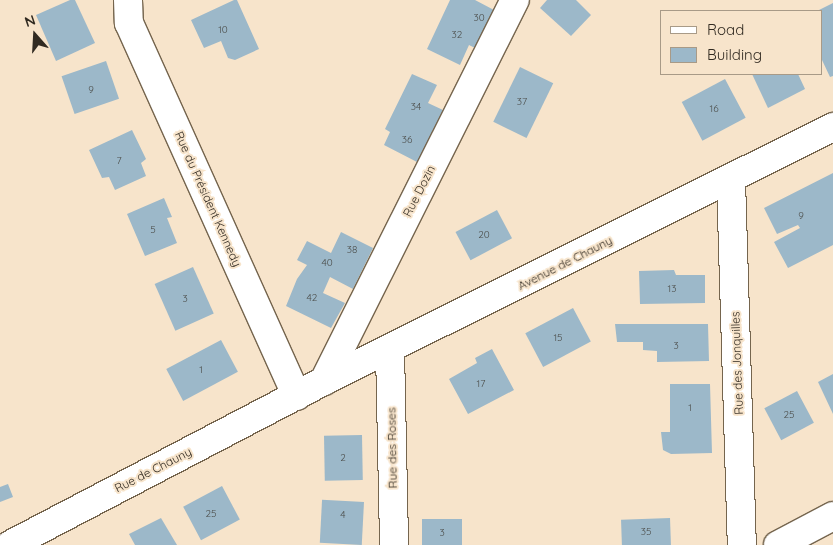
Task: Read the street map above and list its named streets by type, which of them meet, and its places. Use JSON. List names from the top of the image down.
{
  "streets": {
    "street": [
      "Rue Dozin",
      "Rue du Président Kennedy",
      "Avenue de Chauny",
      "Rue des Jonquilles",
      "Rue des Roses",
      "Rue de Chauny"
    ]
  },
  "crossings": [
    ["Rue Dozin", "Avenue de Chauny"],
    ["Rue du Président Kennedy", "Avenue de Chauny"],
    ["Rue du Président Kennedy", "Rue de Chauny"],
    ["Avenue de Chauny", "Rue des Jonquilles"],
    ["Avenue de Chauny", "Rue des Roses"],
    ["Avenue de Chauny", "Rue de Chauny"]
  ],
  "house_numbers": [
    "30",
    "10",
    "32",
    "9",
    "37",
    "34",
    "16",
    "36",
    "7",
    "9",
    "5",
    "20",
    "38",
    "40",
    "13",
    "42",
    "3",
    "15",
    "3",
    "1",
    "17",
    "1",
    "25",
    "2",
    "25",
    "4",
    "35",
    "3"
  ],
  "legend": ["Road", "Building"],
  "north": "top"
}
